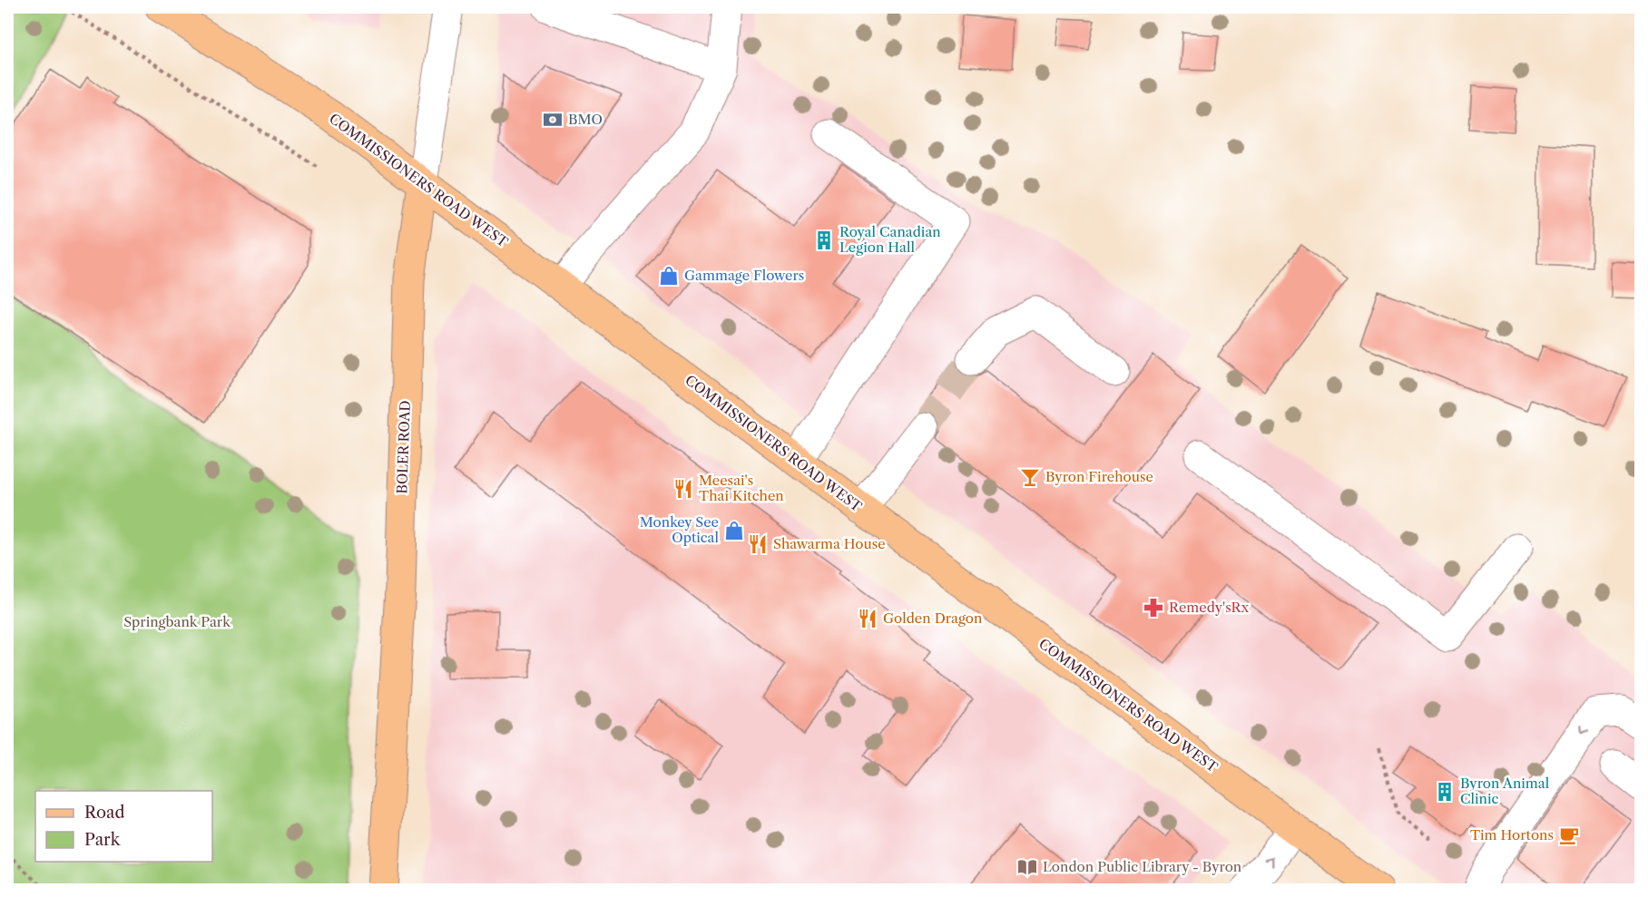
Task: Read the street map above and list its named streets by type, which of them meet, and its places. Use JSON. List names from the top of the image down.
{
  "streets": {
    "main road": ["COMMISSIONERS ROAD WEST", "BOLER ROAD"]
  },
  "crossings": [
    ["COMMISSIONERS ROAD WEST", "BOLER ROAD"]
  ],
  "parks": ["Springbank Park"],
  "places": {
    "bank": ["BMO"],
    "building": ["Royal Canadian Legion Hall", "Byron Animal Clinic"],
    "shop": ["Gammage Flowers", "Monkey See Optical"],
    "bar": ["Byron Firehouse"],
    "restaurant": ["Meesai's Thai Kitchen", "Shawarma House", "Golden Dragon"],
    "pharmacy": ["Remedy'sRx"],
    "cafe": ["Tim Hortons"],
    "library": ["London Public Library - Byron"]
  },
  "legend": ["Road", "Park"]
}
